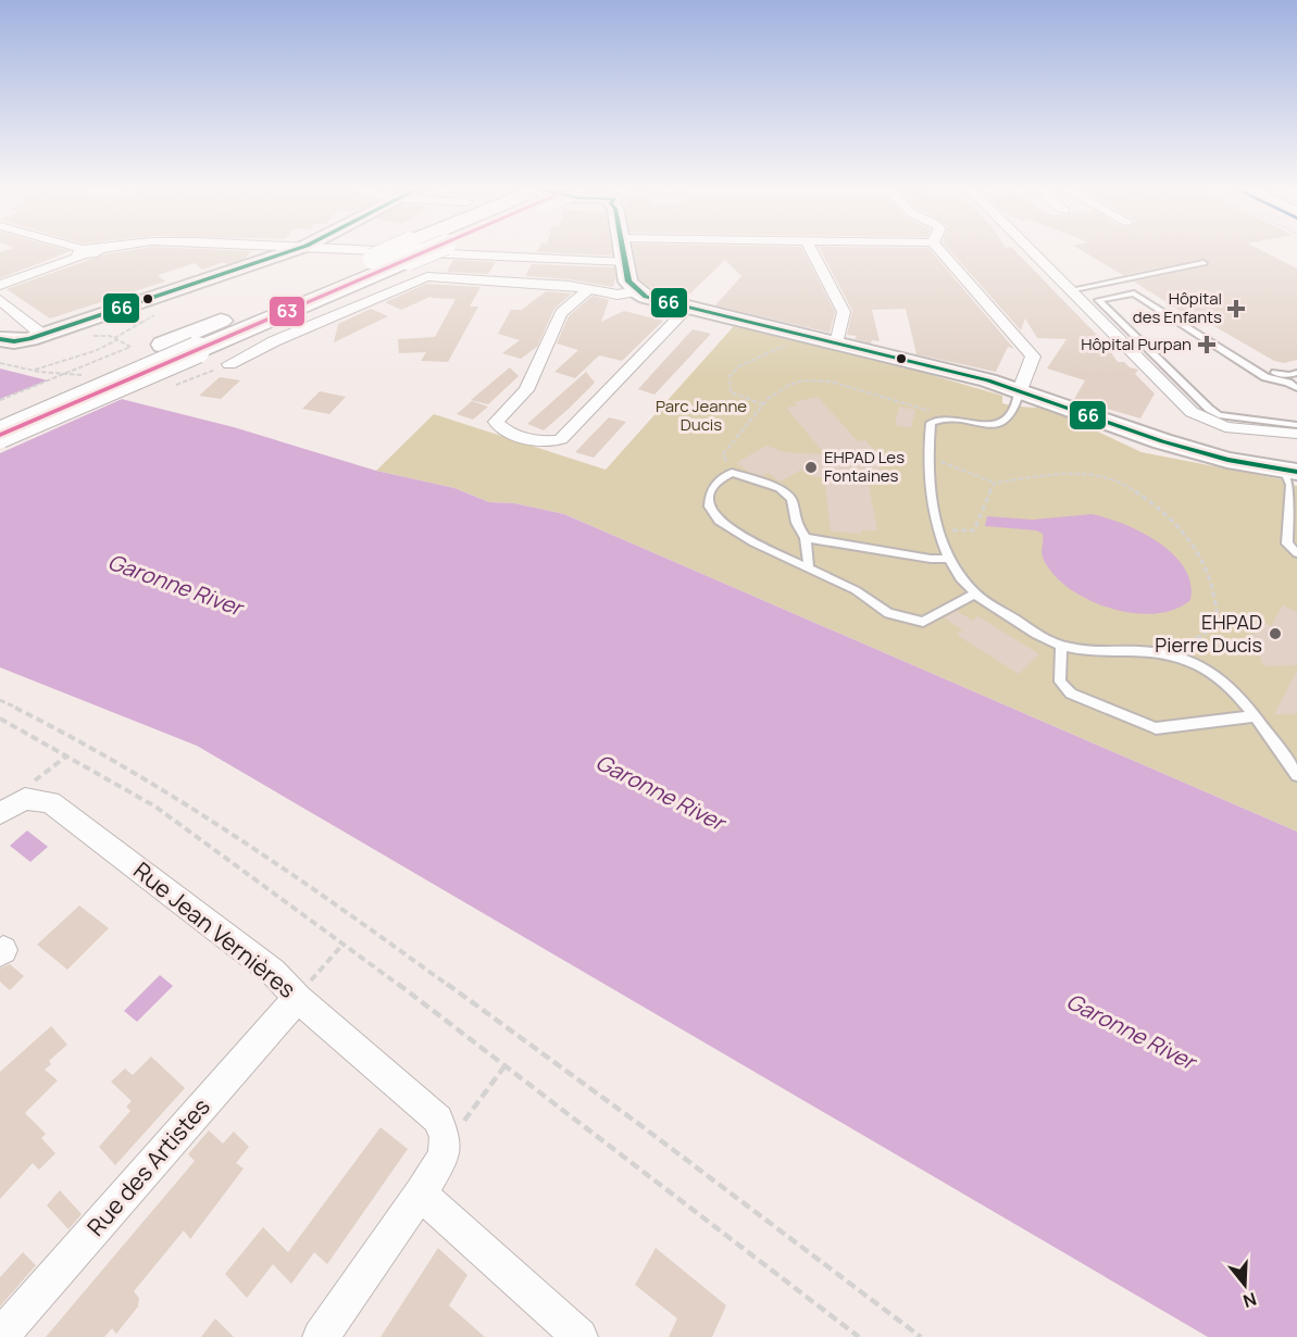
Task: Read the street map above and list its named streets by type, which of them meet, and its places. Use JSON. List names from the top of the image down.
{
  "streets": {
    "street": ["Rue Jean Vernières", "Rue des Artistes"]
  },
  "crossings": [
    ["Rue Jean Vernières", "Rue des Artistes"]
  ],
  "water": ["Garonne River"],
  "parks": ["Parc Jeanne Ducis"],
  "places": {
    "health": ["Hôpital des Enfants", "Hôpital Purpan"],
    "other": ["EHPAD Les Fontaines", "EHPAD Pierre Ducis"]
  },
  "lines": ["transit line 66", "transit line 63"],
  "north": "bottom"
}
